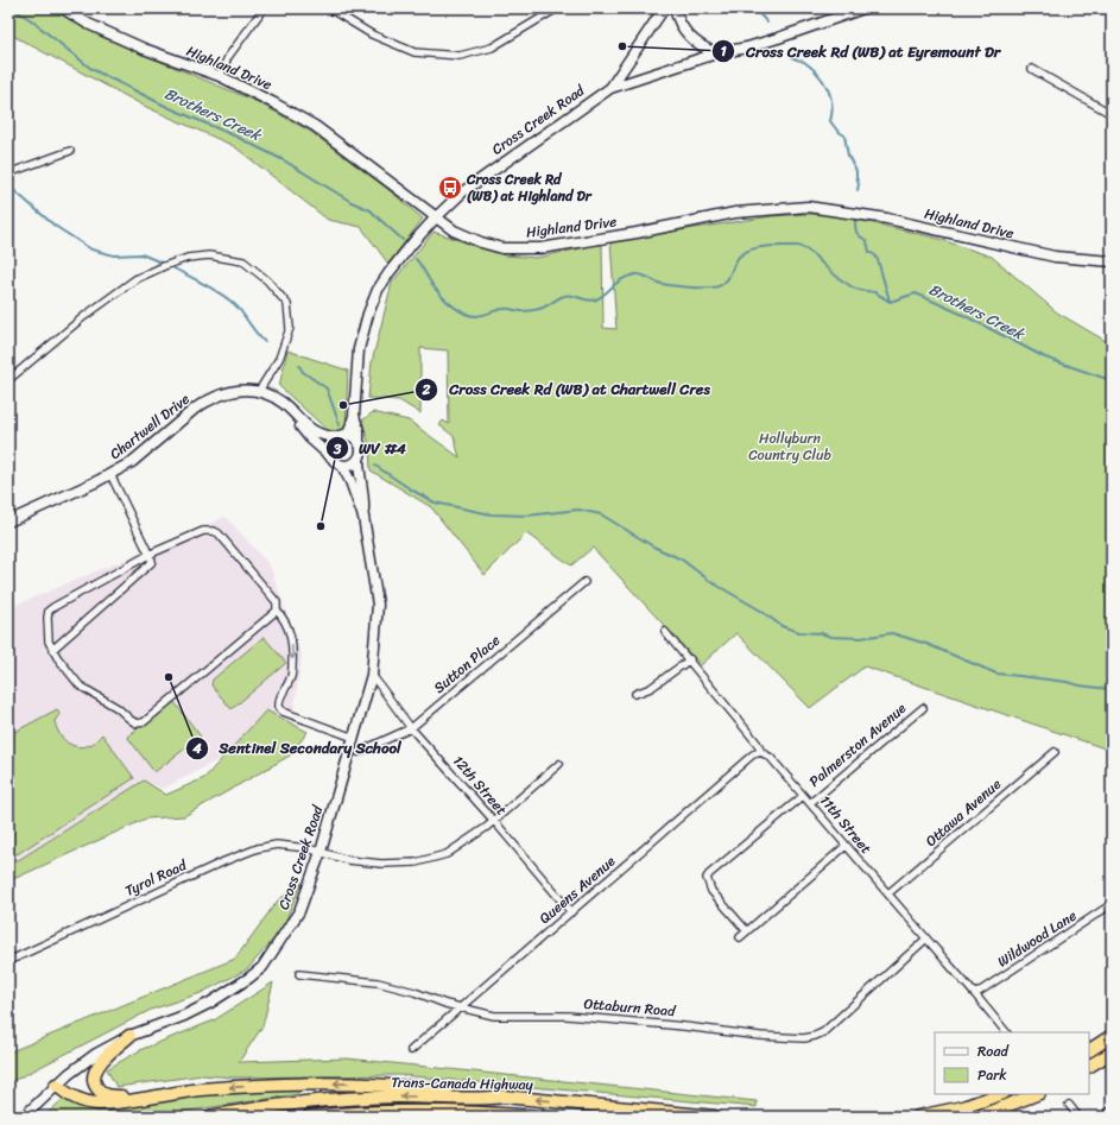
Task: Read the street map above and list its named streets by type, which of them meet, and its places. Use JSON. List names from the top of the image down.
{
  "streets": {
    "highway": ["Trans-Canada Highway"],
    "street": [
      "Highland Drive",
      "Cross Creek Road",
      "Chartwell Drive",
      "Sutton Place",
      "Palmerston Avenue",
      "12th Street",
      "Ottawa Avenue",
      "11th Street",
      "Tyrol Road",
      "Queens Avenue",
      "Wildwood Lane",
      "Ottaburn Road"
    ]
  },
  "crossings": [
    ["Highland Drive", "Cross Creek Road"],
    ["Cross Creek Road", "12th Street"],
    ["Cross Creek Road", "Tyrol Road"],
    ["Sutton Place", "12th Street"],
    ["Palmerston Avenue", "11th Street"],
    ["12th Street", "Tyrol Road"],
    ["12th Street", "Queens Avenue"],
    ["Ottawa Avenue", "11th Street"],
    ["11th Street", "Queens Avenue"],
    ["11th Street", "Wildwood Lane"],
    ["11th Street", "Ottaburn Road"],
    ["Queens Avenue", "Ottaburn Road"]
  ],
  "water": ["Brothers Creek"],
  "parks": ["Hollyburn Country Club"],
  "places": {
    "other": [
      "Cross Creek Rd (WB) at Eyremount Dr",
      "Cross Creek Rd (WB) at Chartwell Cres",
      "WV #4",
      "Sentinel Secondary School"
    ],
    "bus stop": ["Cross Creek Rd (WB) at Highland Dr"]
  },
  "legend": ["Road", "Park"]
}
